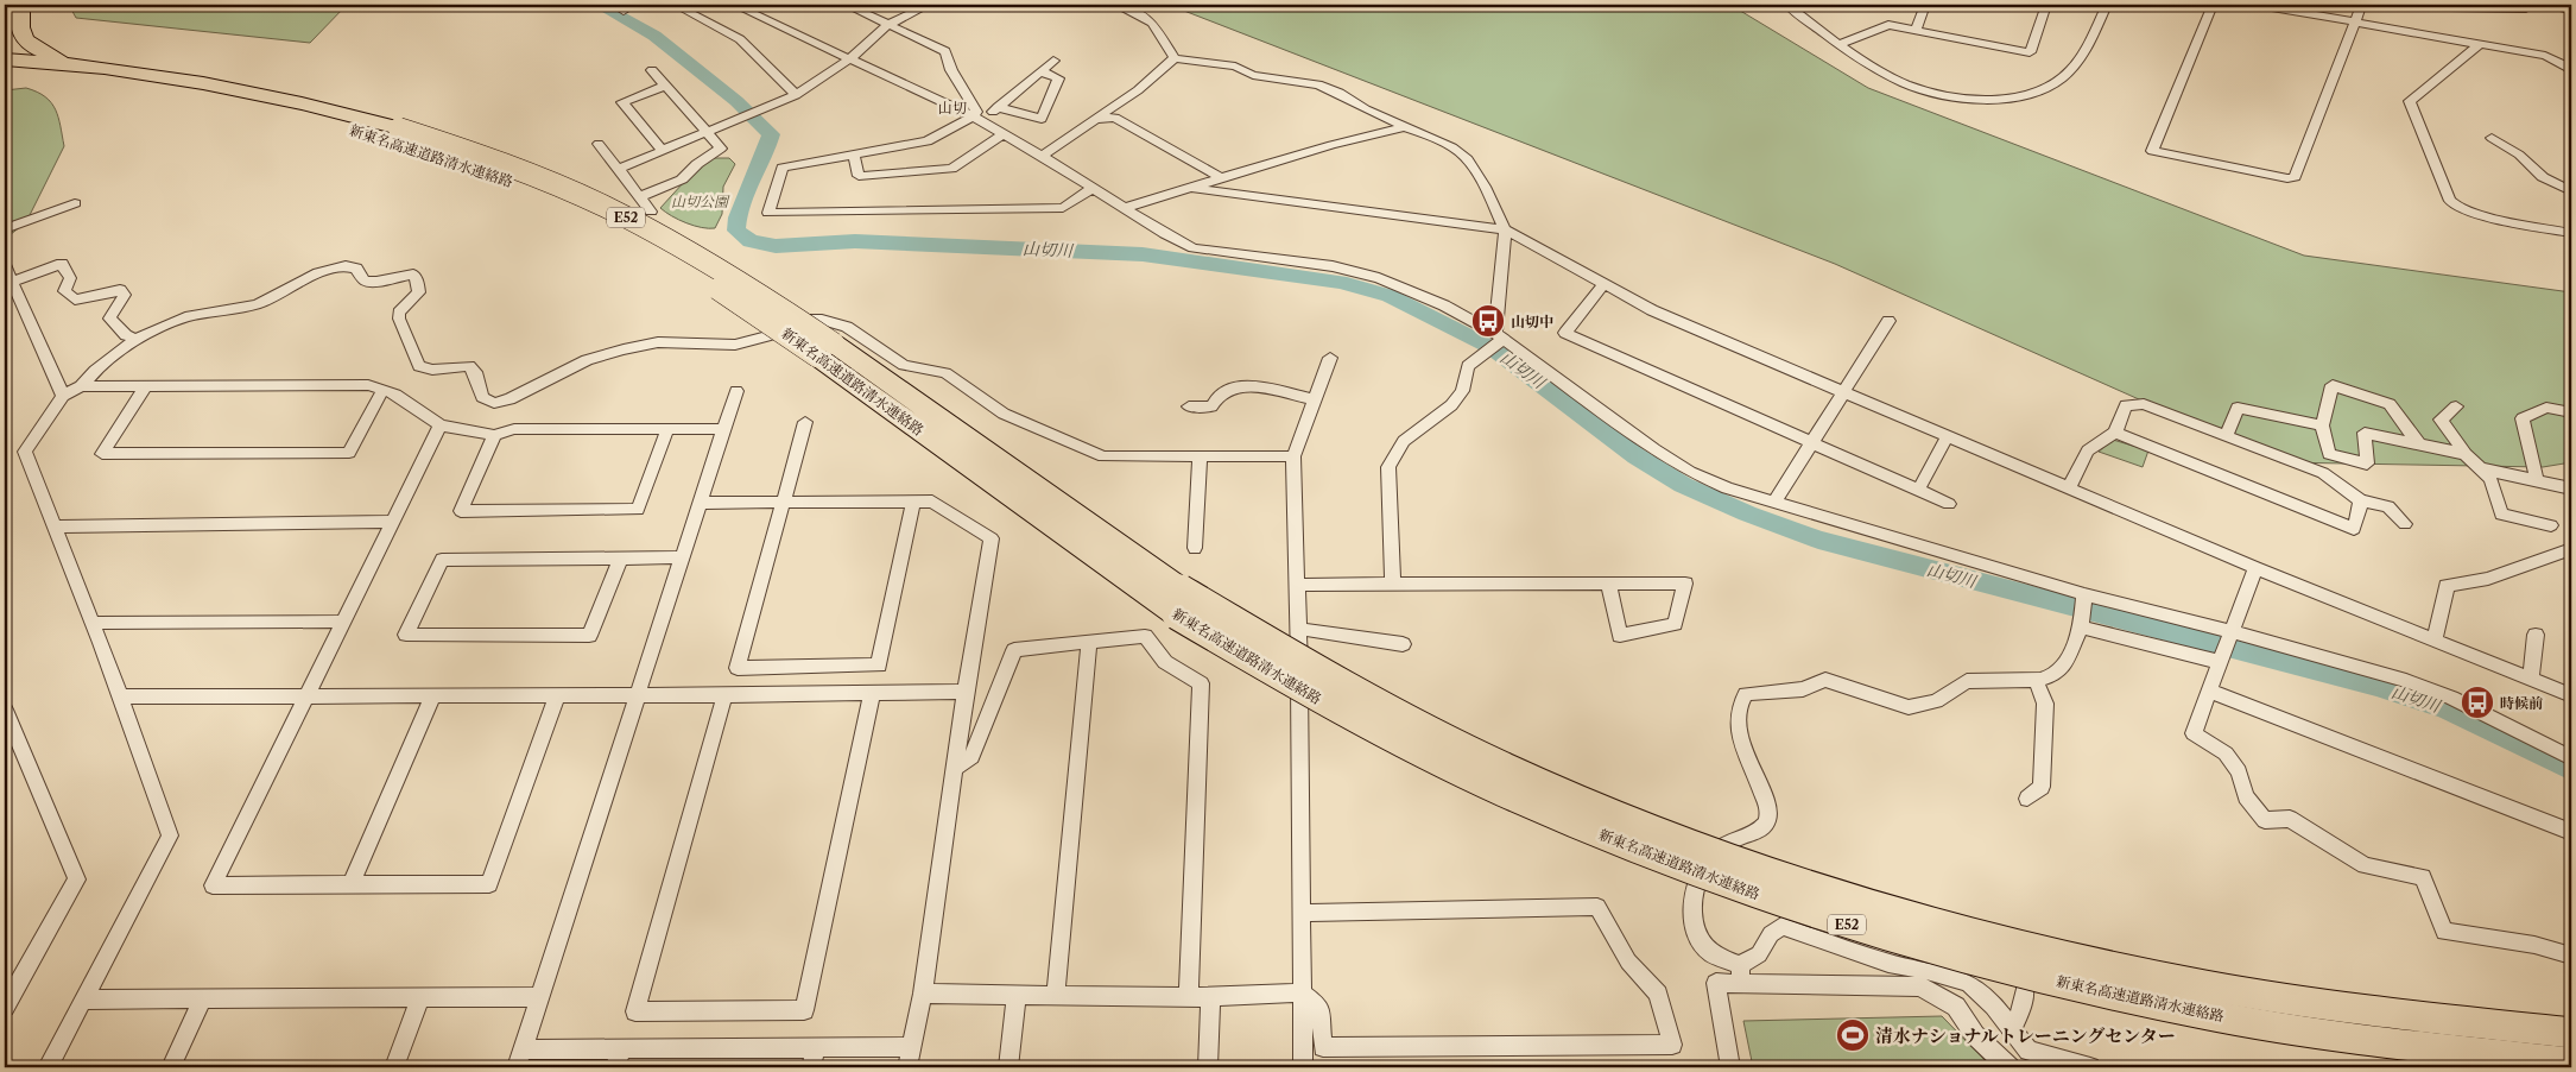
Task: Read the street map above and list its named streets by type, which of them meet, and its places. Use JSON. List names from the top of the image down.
{
  "streets": {
    "highway": ["新東名高速道路清水連絡路", "E52"]
  },
  "districts": ["山切"],
  "water": ["山切川"],
  "parks": ["山切公園"],
  "places": {
    "bus stop": ["山切中", "時候前"],
    "sports": ["清水ナショナルトレーニングセンター"]
  }
}
